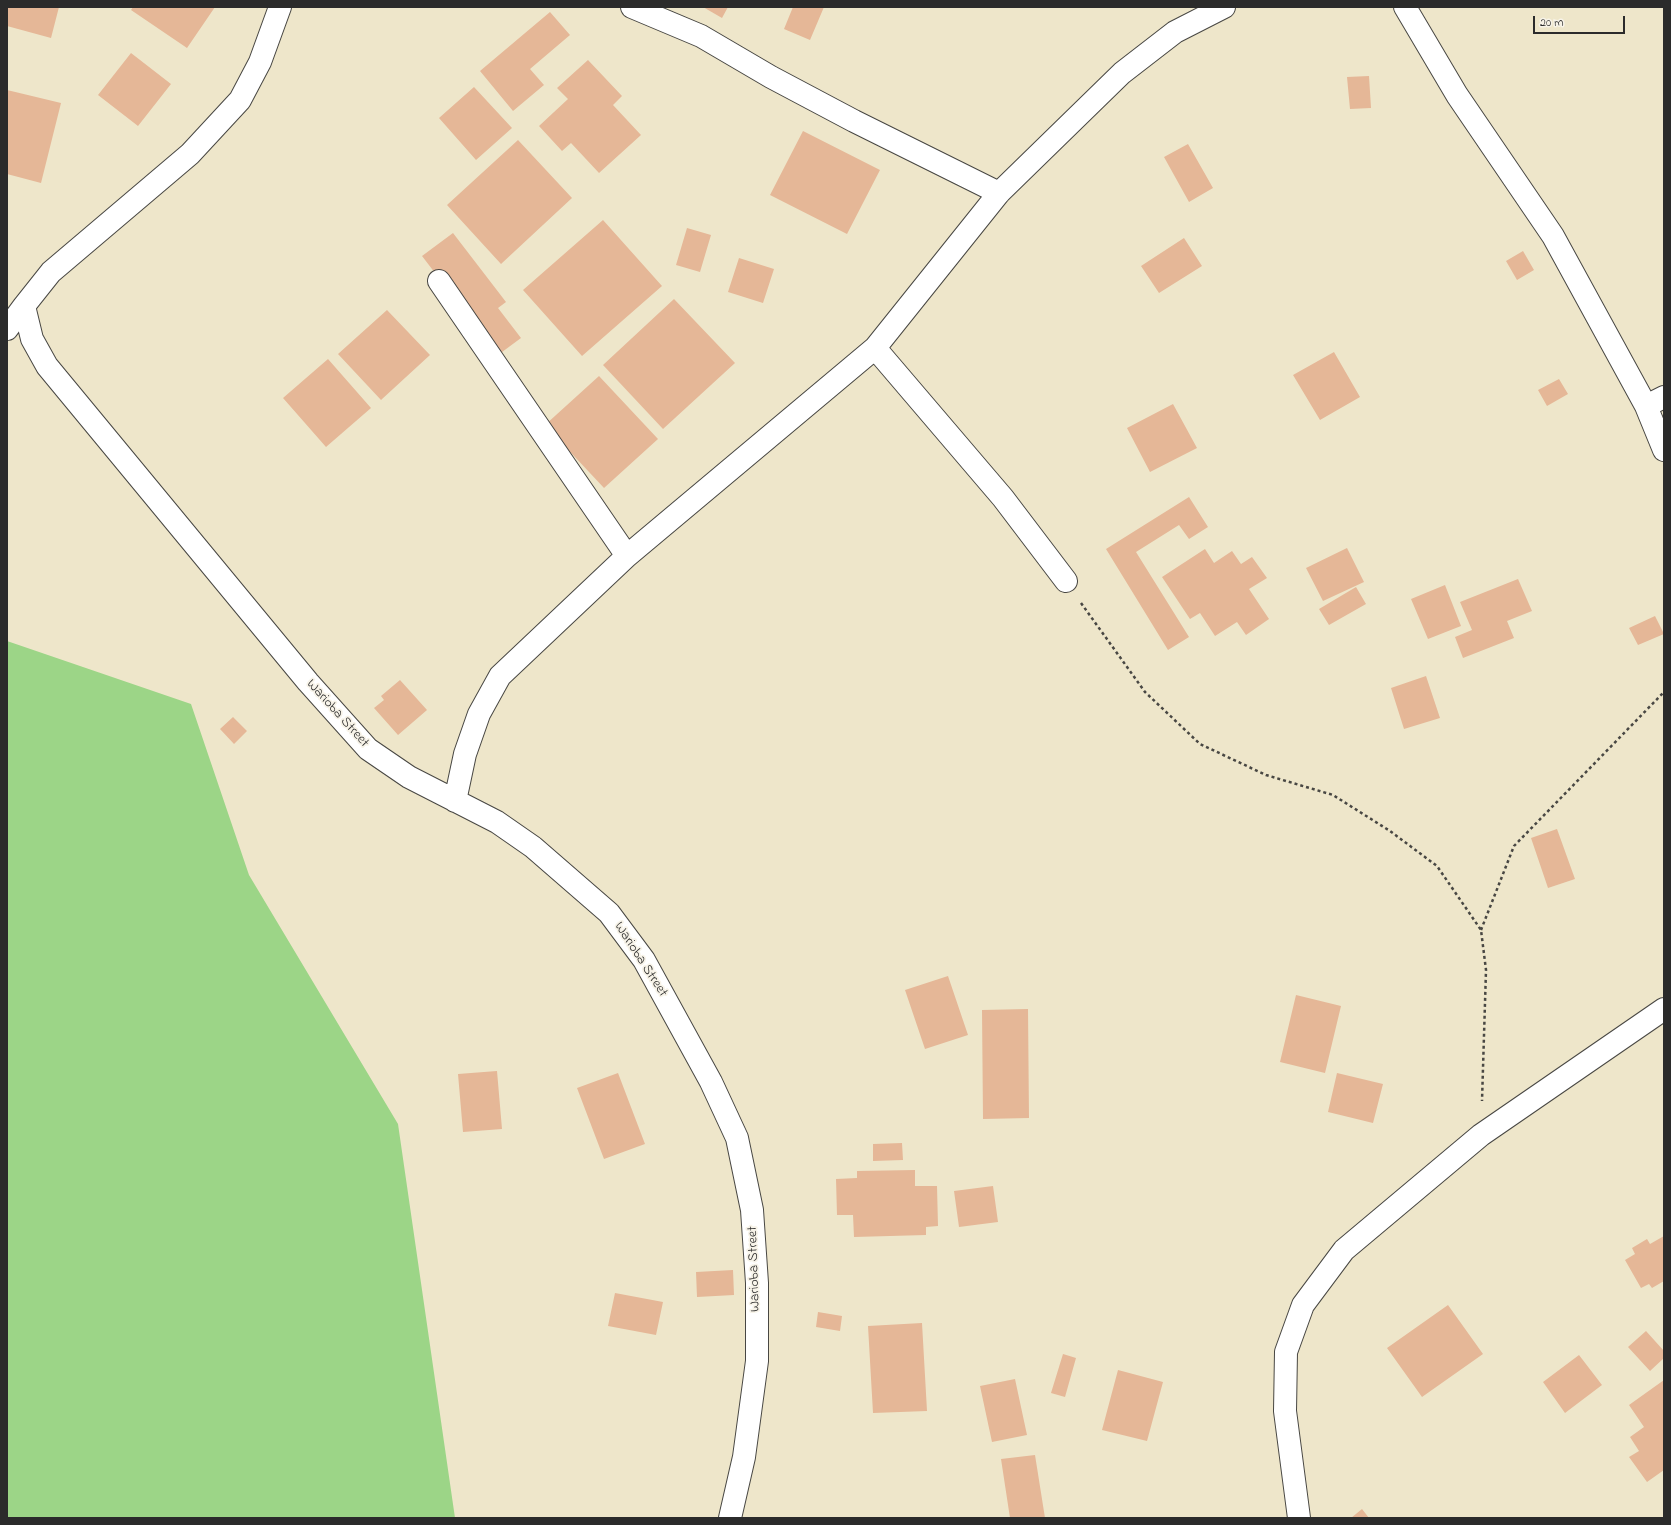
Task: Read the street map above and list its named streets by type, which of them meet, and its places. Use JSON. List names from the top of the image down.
{
  "streets": {
    "street": ["Warioba Street"]
  },
  "scale_bar": "20 m"
}
